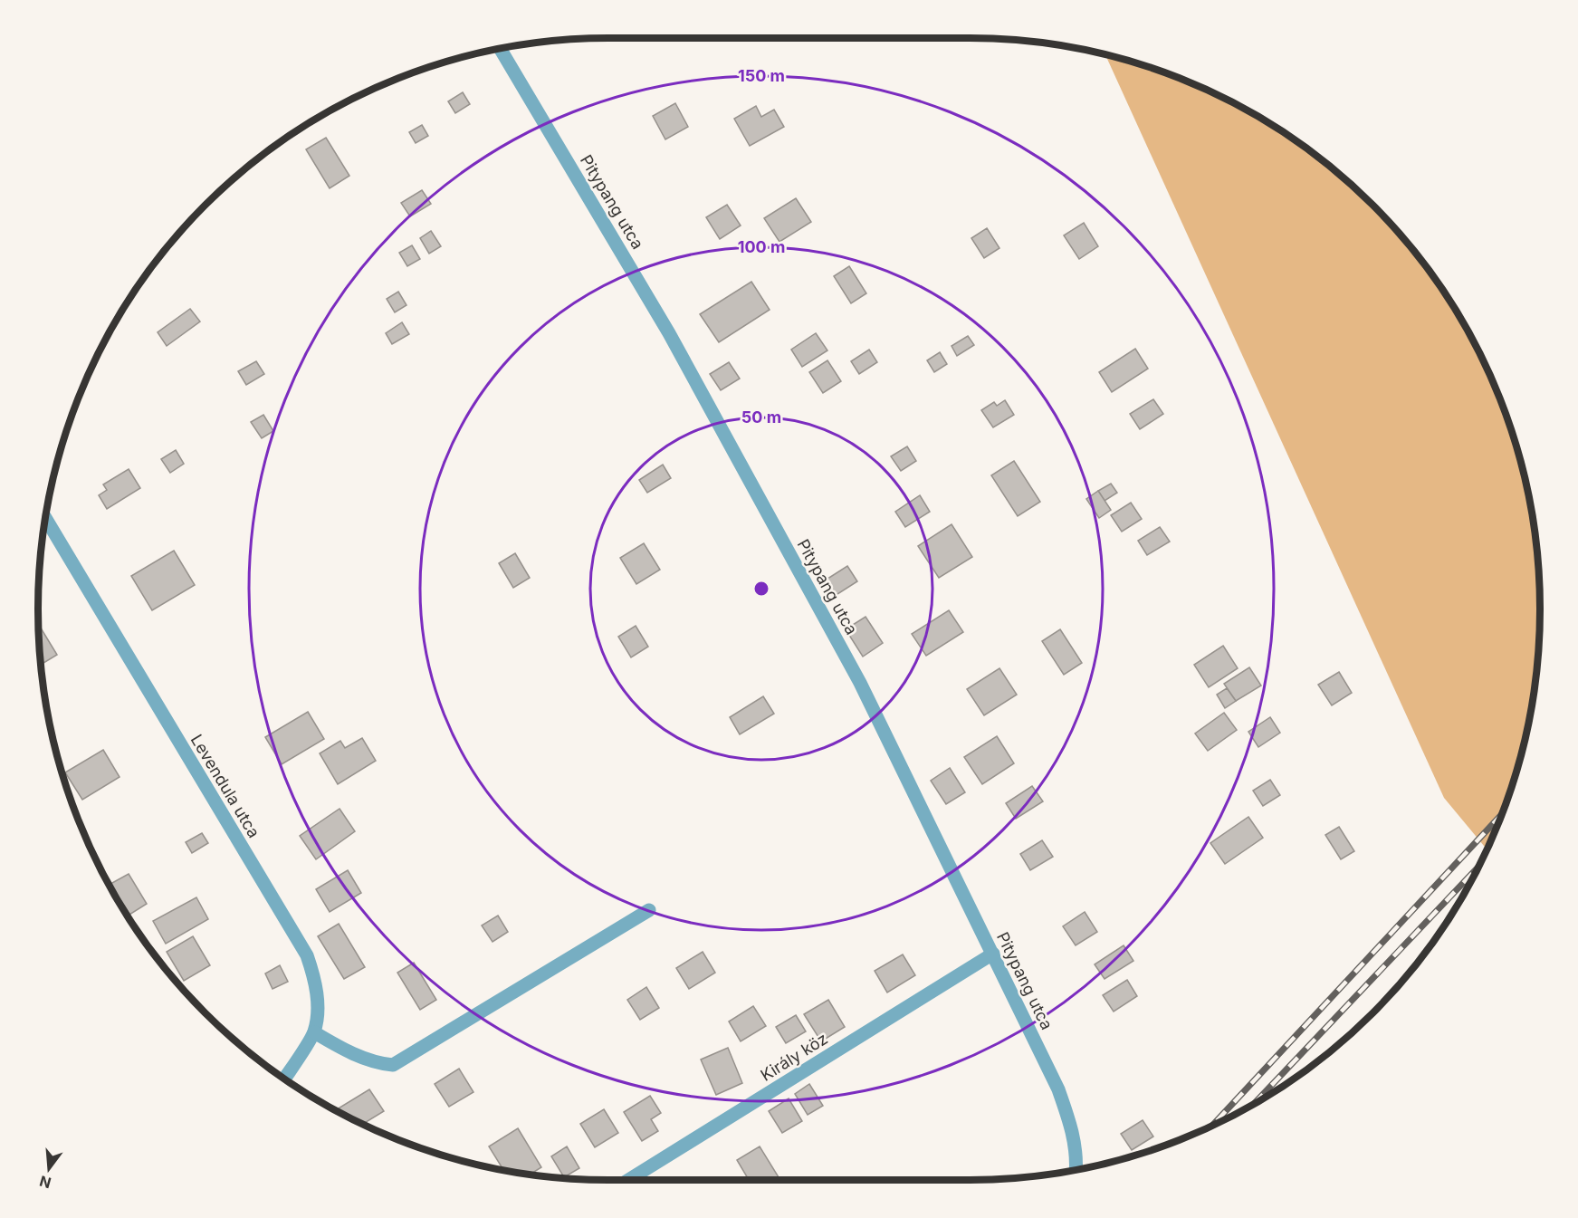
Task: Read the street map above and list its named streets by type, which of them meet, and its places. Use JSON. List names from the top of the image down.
{
  "streets": {
    "street": ["Pitypang utca", "Levendula utca", "Király köz"]
  },
  "crossings": [
    ["Pitypang utca", "Király köz"]
  ],
  "north": "bottom",
  "rings": ["150 m", "100 m", "50 m"]
}
